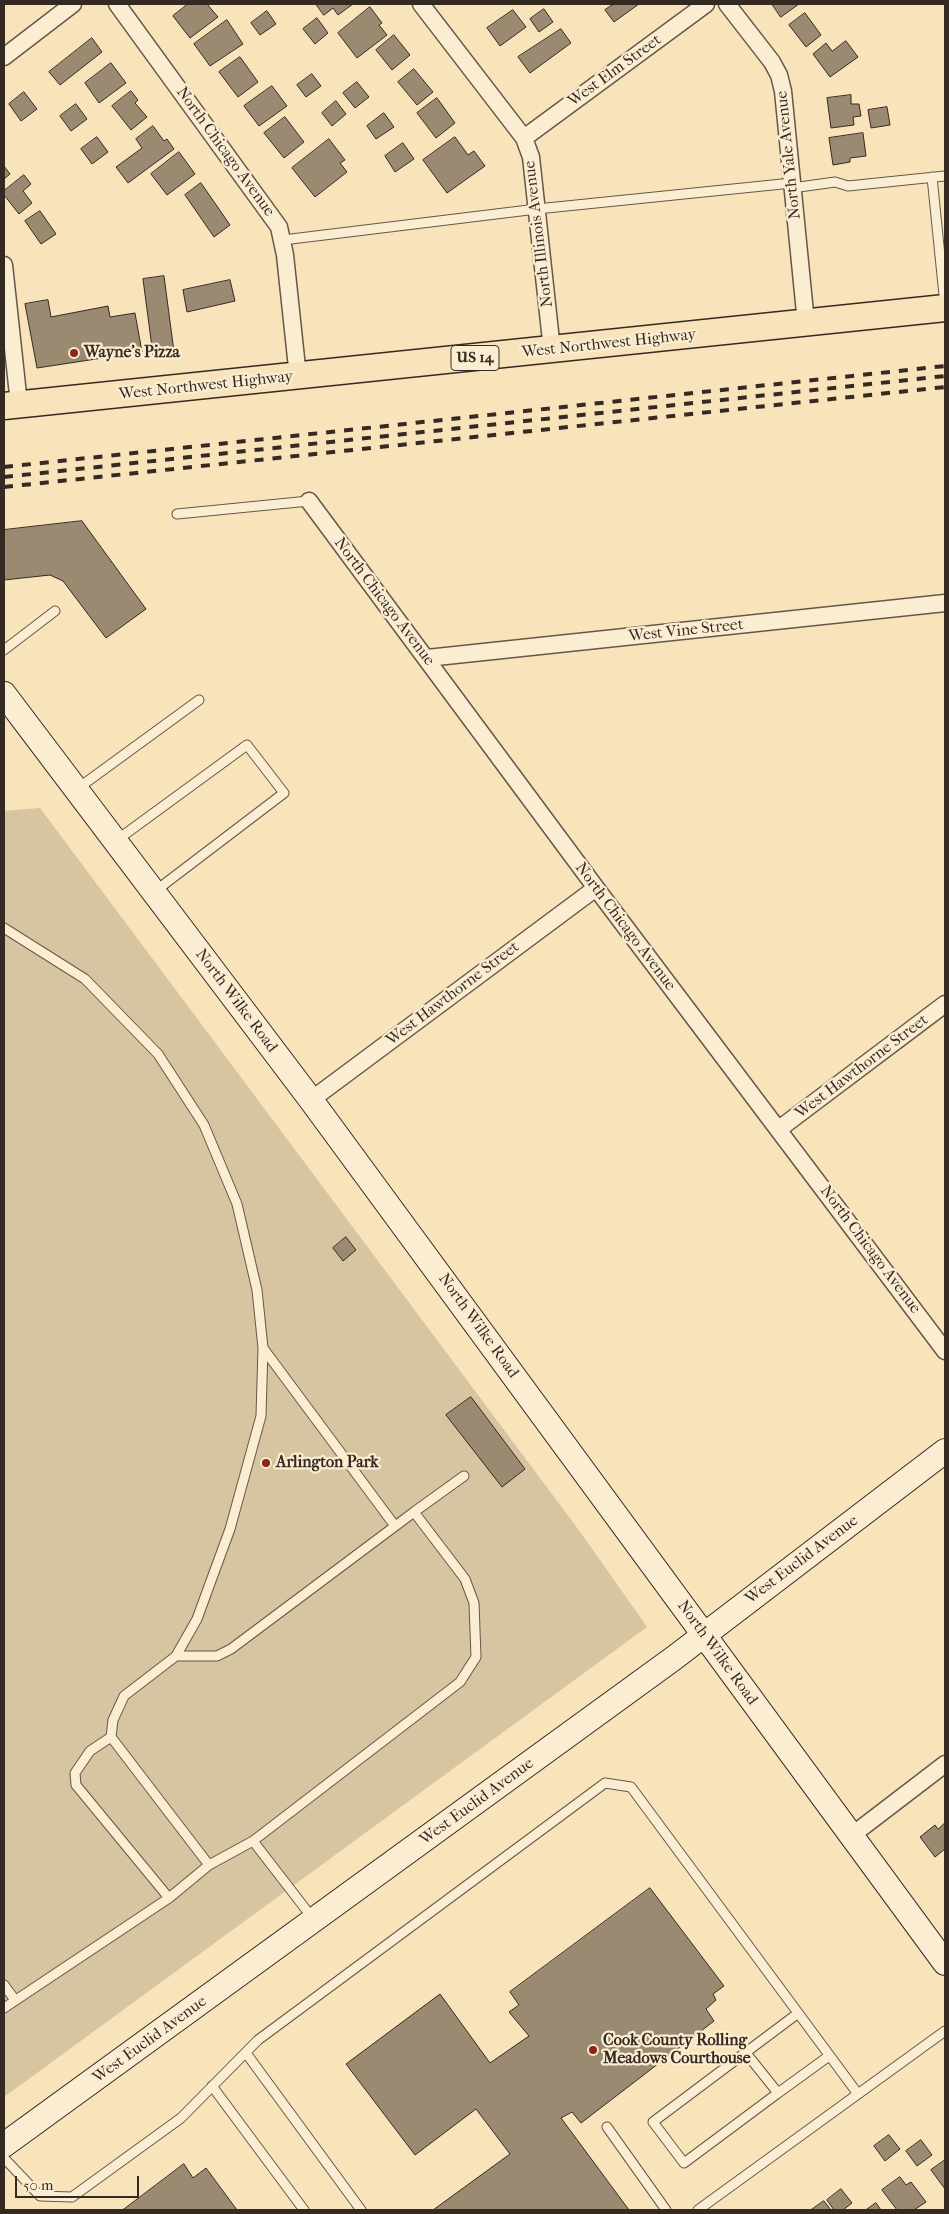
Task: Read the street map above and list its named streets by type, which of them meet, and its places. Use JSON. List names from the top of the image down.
{
  "streets": {
    "main road": [
      "West Northwest Highway",
      "US 14",
      "North Wilke Road",
      "West Euclid Avenue"
    ],
    "street": [
      "West Elm Street",
      "North Chicago Avenue",
      "North Yale Avenue",
      "North Illinois Avenue",
      "West Vine Street",
      "West Hawthorne Street"
    ]
  },
  "crossings": [
    ["West Elm Street", "North Illinois Avenue"],
    ["North Chicago Avenue", "West Northwest Highway"],
    ["North Chicago Avenue", "West Vine Street"],
    ["North Chicago Avenue", "West Hawthorne Street"],
    ["North Yale Avenue", "West Northwest Highway"],
    ["North Illinois Avenue", "West Northwest Highway"],
    ["West Hawthorne Street", "North Wilke Road"],
    ["North Wilke Road", "West Euclid Avenue"]
  ],
  "places": ["Wayne's Pizza", "Arlington Park", "Cook County Rolling Meadows Courthouse"],
  "scale_bar": "50 m"
}
